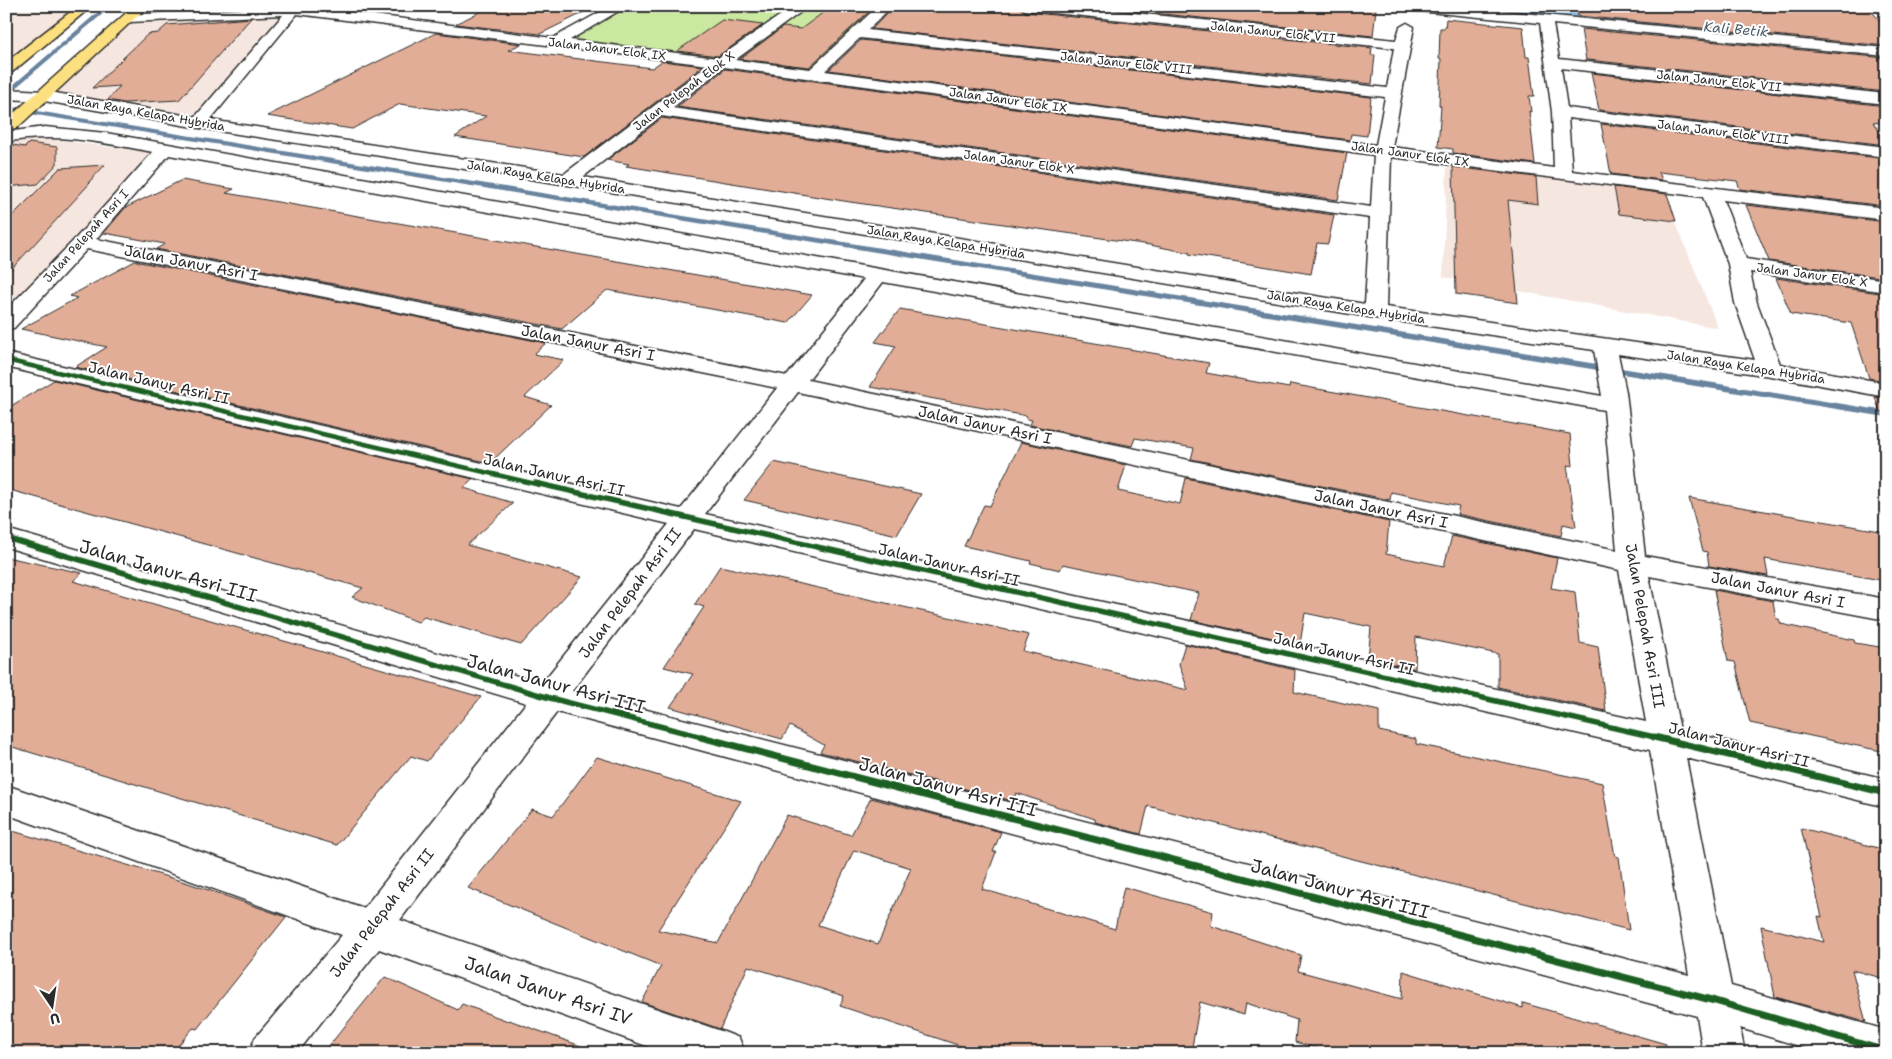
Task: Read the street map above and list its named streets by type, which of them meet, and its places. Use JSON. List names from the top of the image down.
{
  "streets": {
    "street": [
      "Jalan Janur Elok VII",
      "Jalan Janur Elok IX",
      "Jalan Janur Elok VIII",
      "Jalan Pelepah Elok X",
      "Jalan Raya Kelapa Hybrida",
      "Jalan Janur Elok X",
      "Jalan Pelepah Asri I",
      "Jalan Janur Asri I",
      "Jalan Janur Asri II",
      "Jalan Janur Asri III",
      "Jalan Pelepah Asri II",
      "Jalan Pelepah Asri III",
      "Jalan Janur Asri IV"
    ]
  },
  "crossings": [
    ["Jalan Janur Elok IX", "Jalan Pelepah Elok X"],
    ["Jalan Pelepah Elok X", "Jalan Raya Kelapa Hybrida"],
    ["Jalan Pelepah Elok X", "Jalan Janur Elok X"],
    ["Jalan Raya Kelapa Hybrida", "Jalan Pelepah Asri III"],
    ["Jalan Pelepah Asri I", "Jalan Janur Asri I"],
    ["Jalan Janur Asri I", "Jalan Pelepah Asri II"],
    ["Jalan Janur Asri I", "Jalan Pelepah Asri III"],
    ["Jalan Janur Asri II", "Jalan Pelepah Asri II"],
    ["Jalan Janur Asri II", "Jalan Pelepah Asri III"],
    ["Jalan Janur Asri III", "Jalan Pelepah Asri II"],
    ["Jalan Janur Asri III", "Jalan Pelepah Asri III"],
    ["Jalan Pelepah Asri II", "Jalan Janur Asri IV"]
  ],
  "water": ["Kali Betik"],
  "north": "bottom"
}
